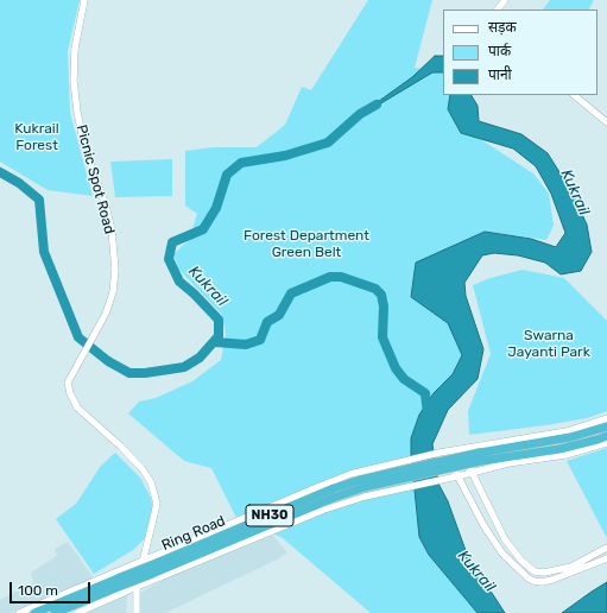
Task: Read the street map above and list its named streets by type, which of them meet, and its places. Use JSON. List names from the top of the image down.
{
  "streets": {
    "highway": ["NH30", "Ring Road"],
    "street": ["Picnic Spot Road"]
  },
  "crossings": [
    ["NH30", "Ring Road"]
  ],
  "water": ["Kukrail"],
  "parks": ["Kukrail Forest", "Forest Department Green Belt", "Swarna Jayanti Park"],
  "legend": ["सड़क", "पार्क", "पानी"],
  "scale_bar": "100 m"
}
